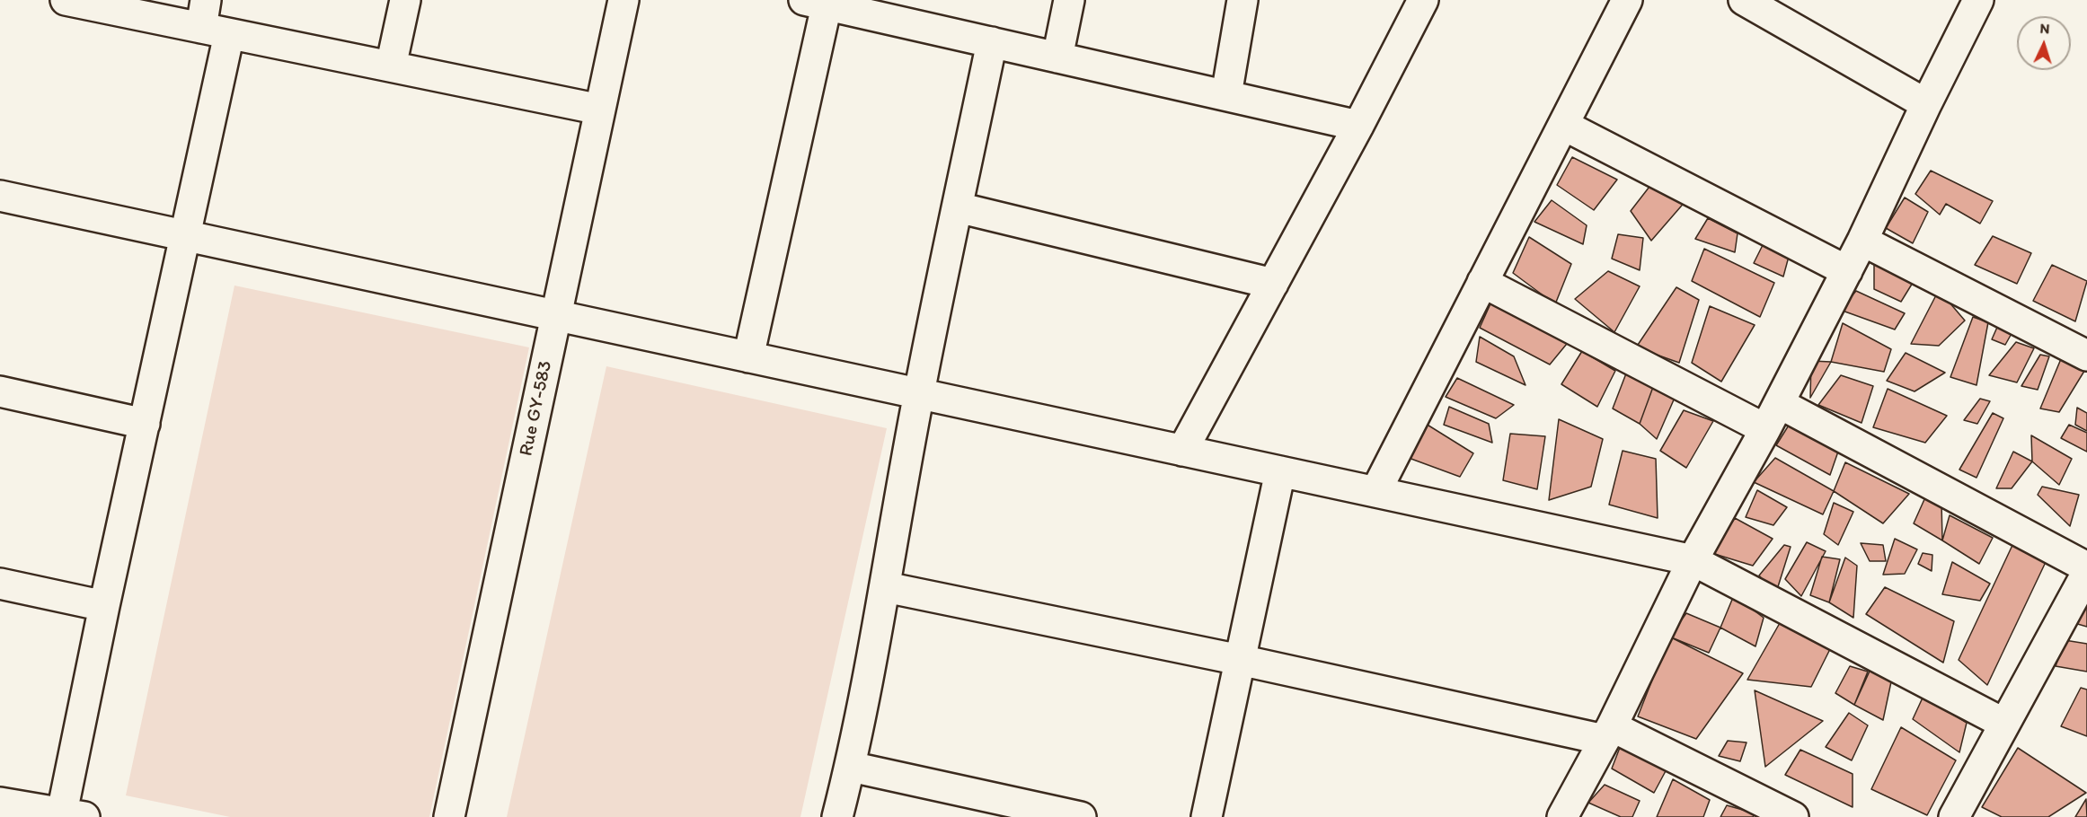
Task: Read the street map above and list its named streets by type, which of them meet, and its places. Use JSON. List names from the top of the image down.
{
  "streets": {
    "street": ["Rue GY-583"]
  },
  "north": "top"
}
